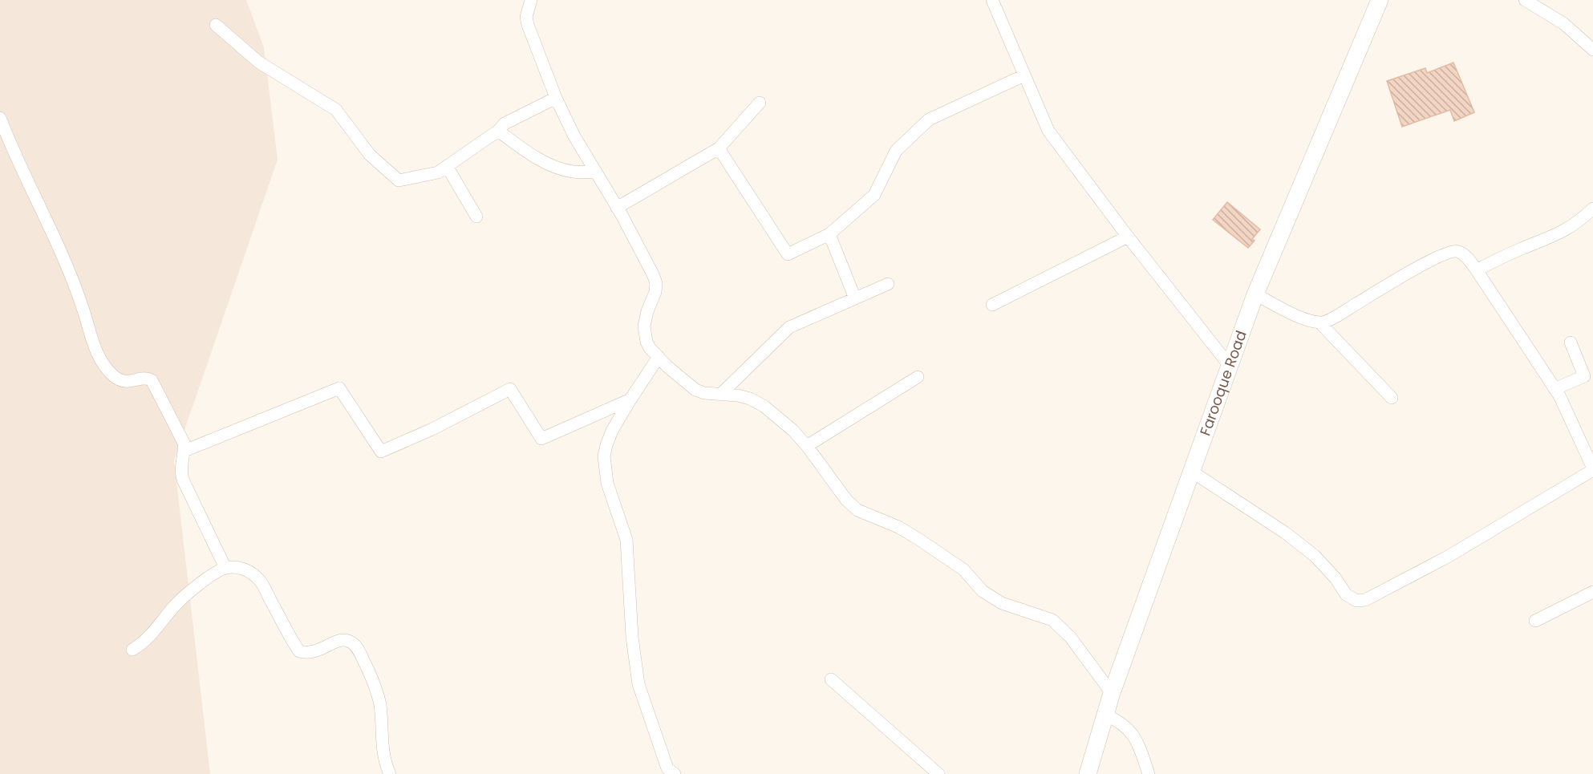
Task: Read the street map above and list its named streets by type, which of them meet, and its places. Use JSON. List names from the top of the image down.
{
  "streets": {
    "main road": ["Farooque Road"]
  }
}
